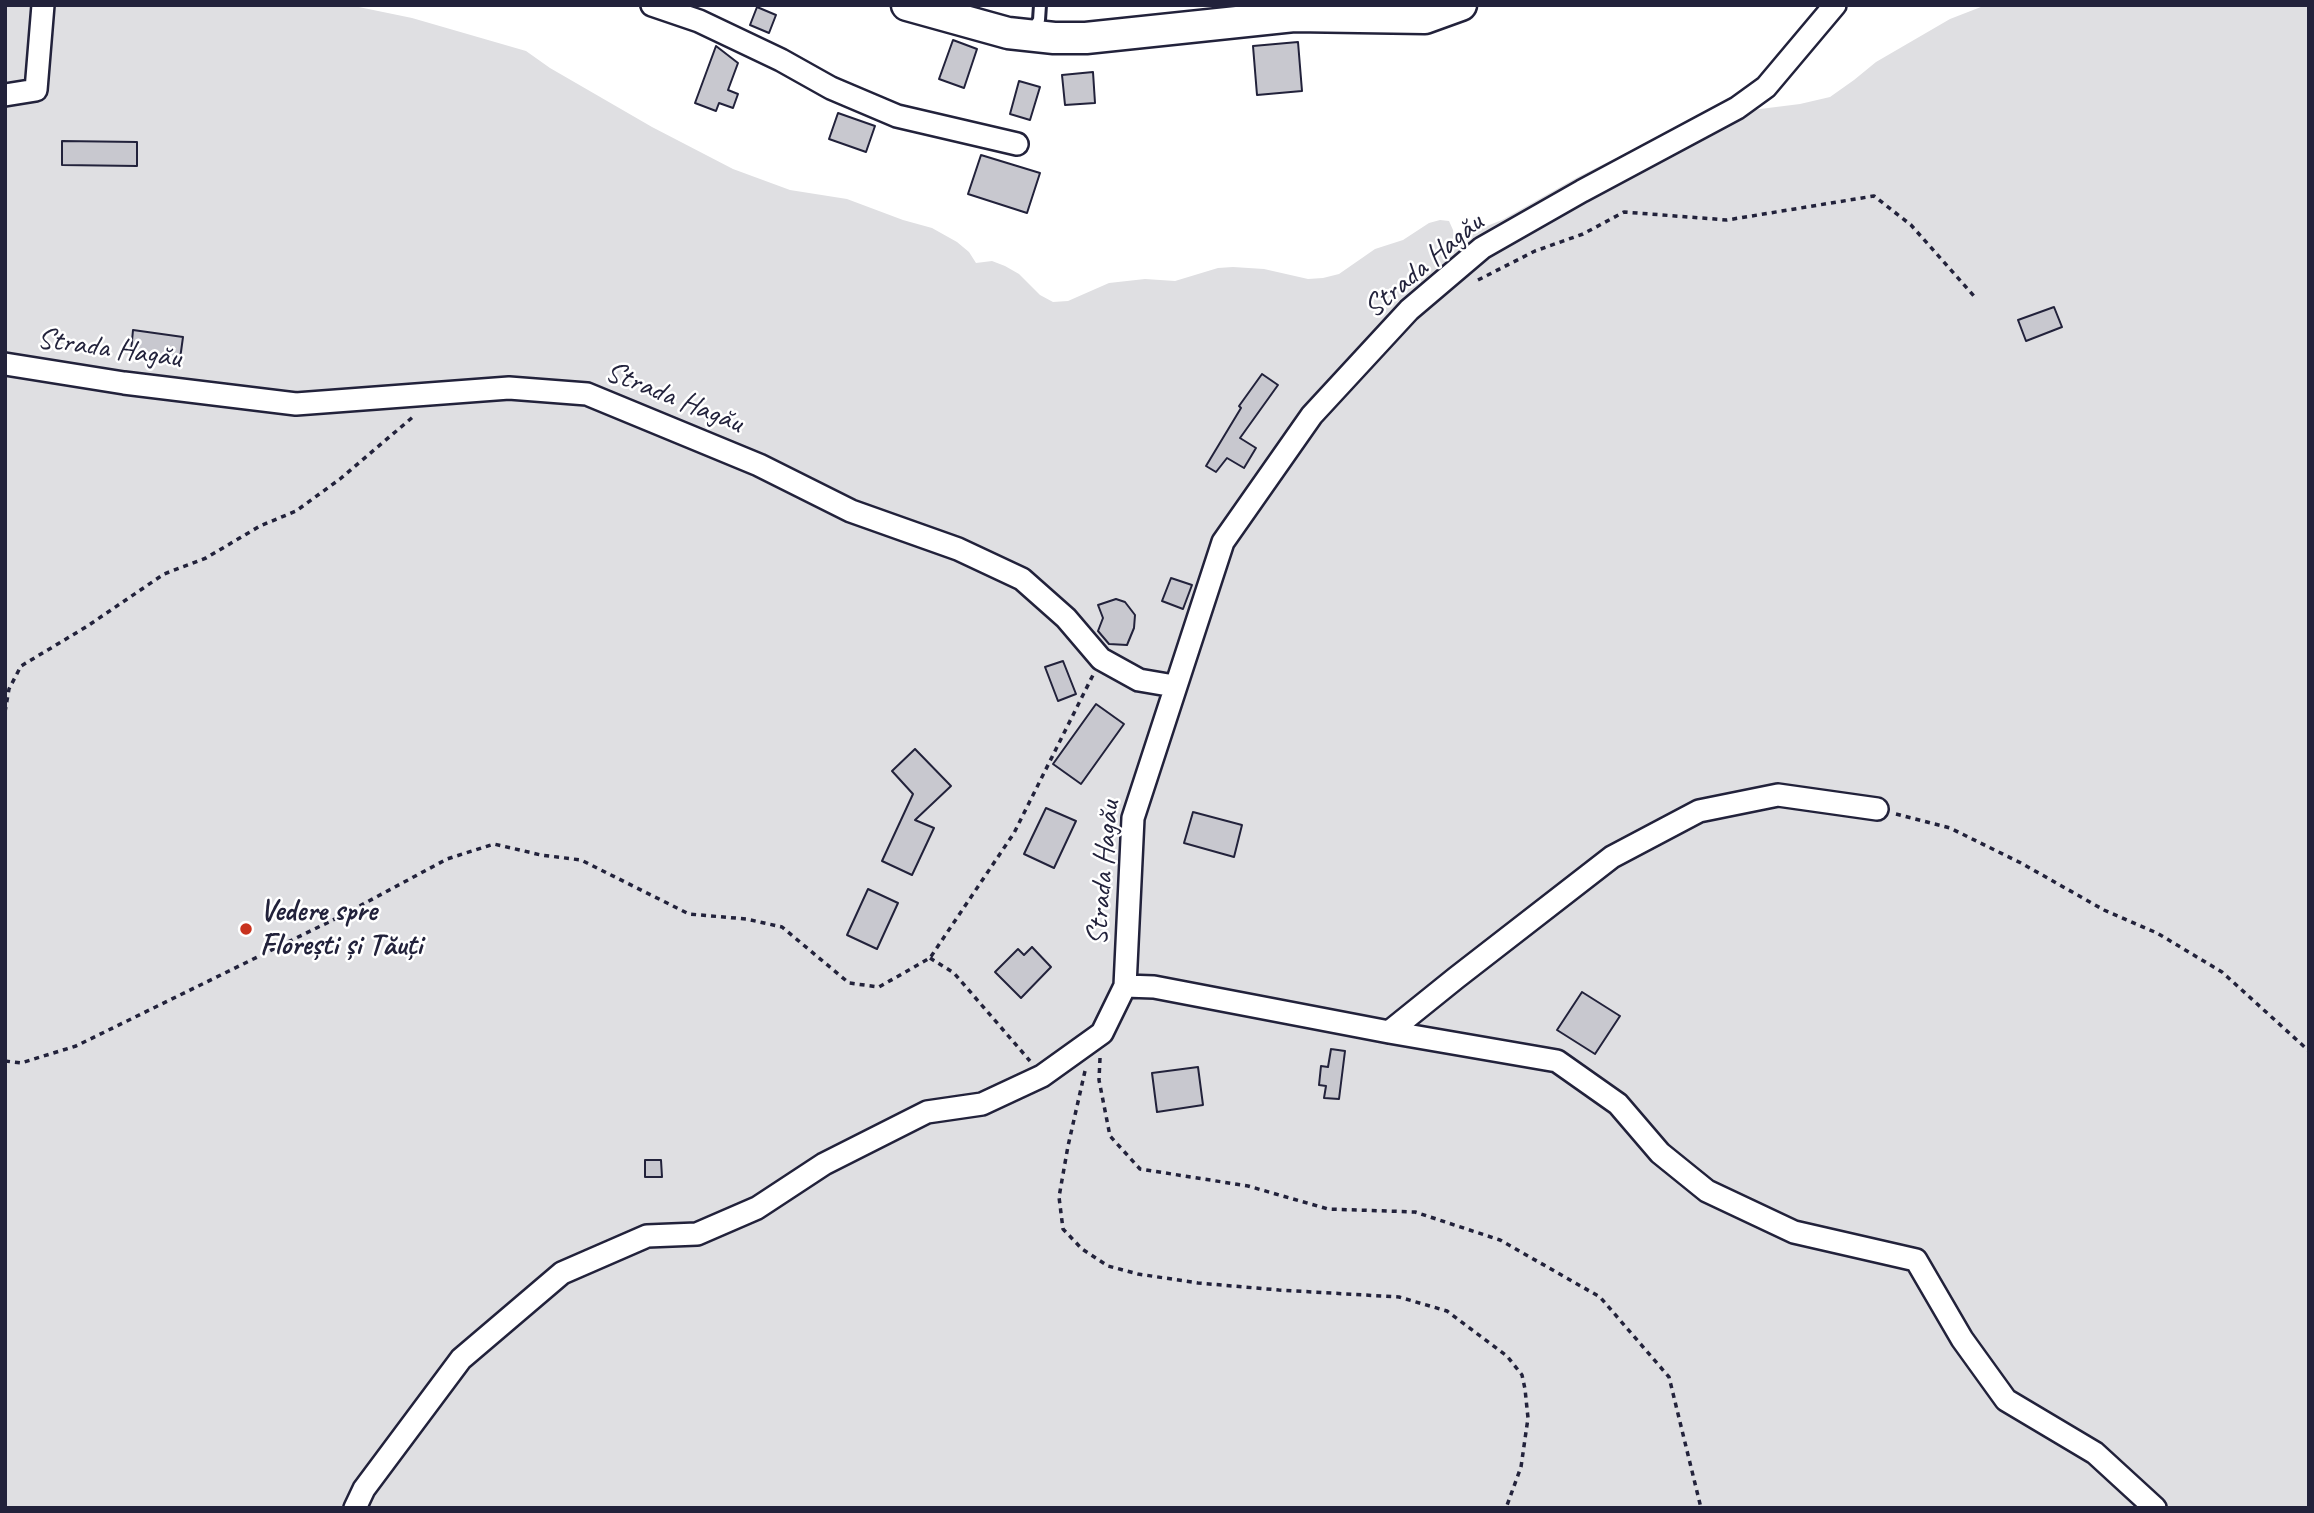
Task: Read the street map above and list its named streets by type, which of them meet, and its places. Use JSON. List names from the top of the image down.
{
  "streets": {
    "street": ["Strada Hagău"]
  },
  "places": ["Vedere spre Florești și Tăuți"]
}
